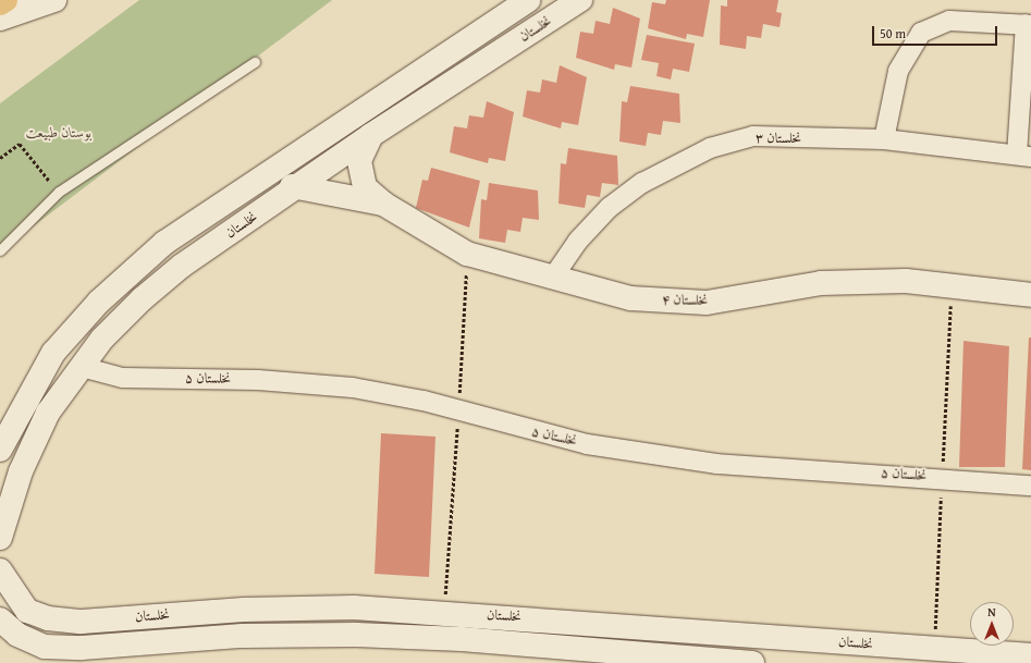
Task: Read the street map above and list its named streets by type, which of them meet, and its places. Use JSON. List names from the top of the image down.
{
  "streets": {
    "street": [
      "نخلستان",
      "نخلستان ۳",
      "نخلستان ۴",
      "نخلستان ۵"
    ]
  },
  "crossings": [
    ["نخلستان", "نخلستان ۵"],
    ["نخلستان ۳", "نخلستان ۴"]
  ],
  "parks": ["بوستان طبیعت"],
  "scale_bar": "50 m",
  "north": "top"
}
